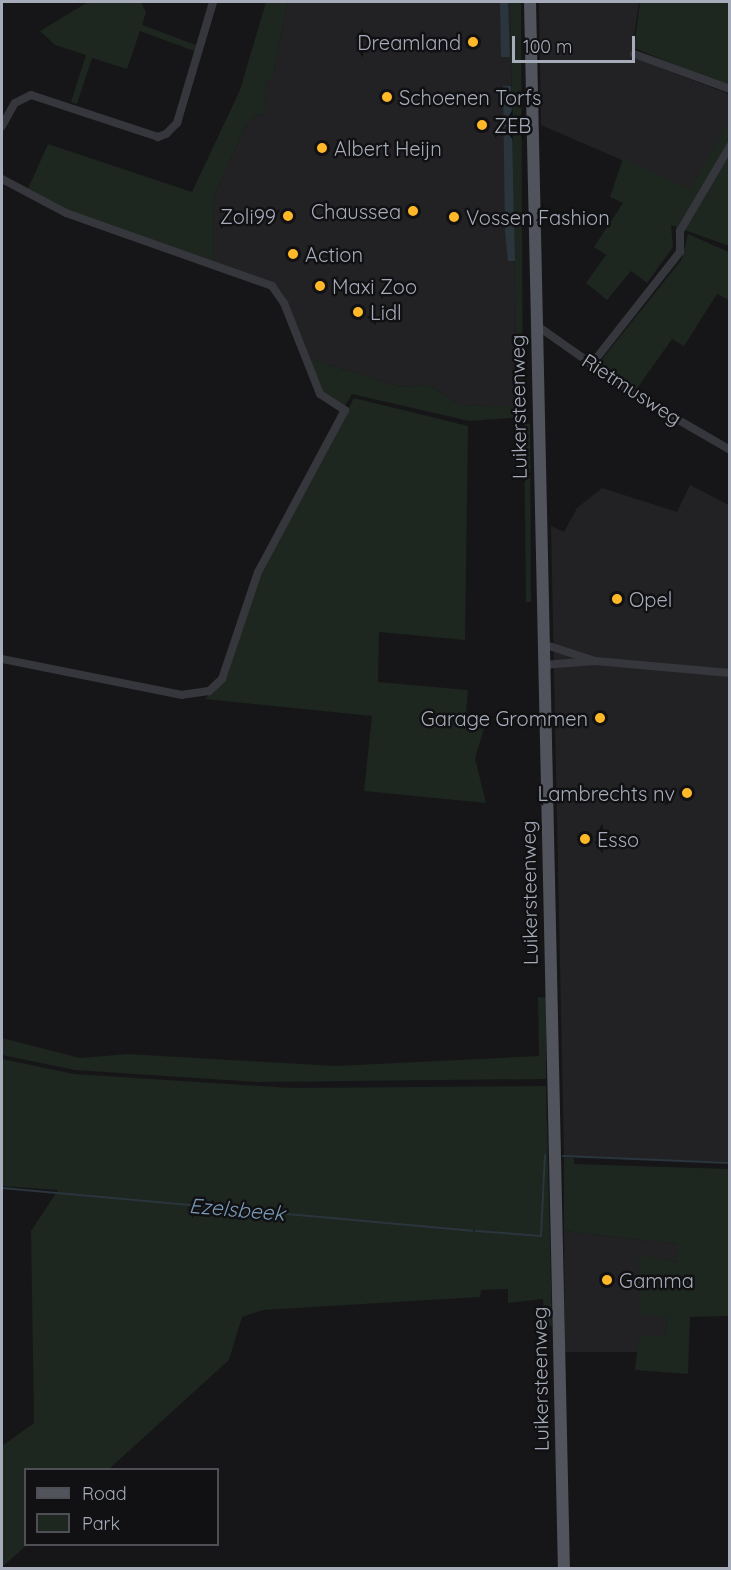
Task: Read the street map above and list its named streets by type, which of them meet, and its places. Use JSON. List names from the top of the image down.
{
  "streets": {
    "main road": ["Luikersteenweg"],
    "street": ["Rietmusweg"]
  },
  "crossings": [
    ["Rietmusweg", "Luikersteenweg"]
  ],
  "water": ["Ezelsbeek"],
  "places": [
    "Dreamland",
    "Schoenen Torfs",
    "ZEB",
    "Albert Heijn",
    "Chaussea",
    "Zoli99",
    "Vossen Fashion",
    "Action",
    "Maxi Zoo",
    "Lidl",
    "Opel",
    "Garage Grommen",
    "Lambrechts nv",
    "Esso",
    "Gamma"
  ],
  "legend": ["Road", "Park"],
  "scale_bar": "100 m"
}
